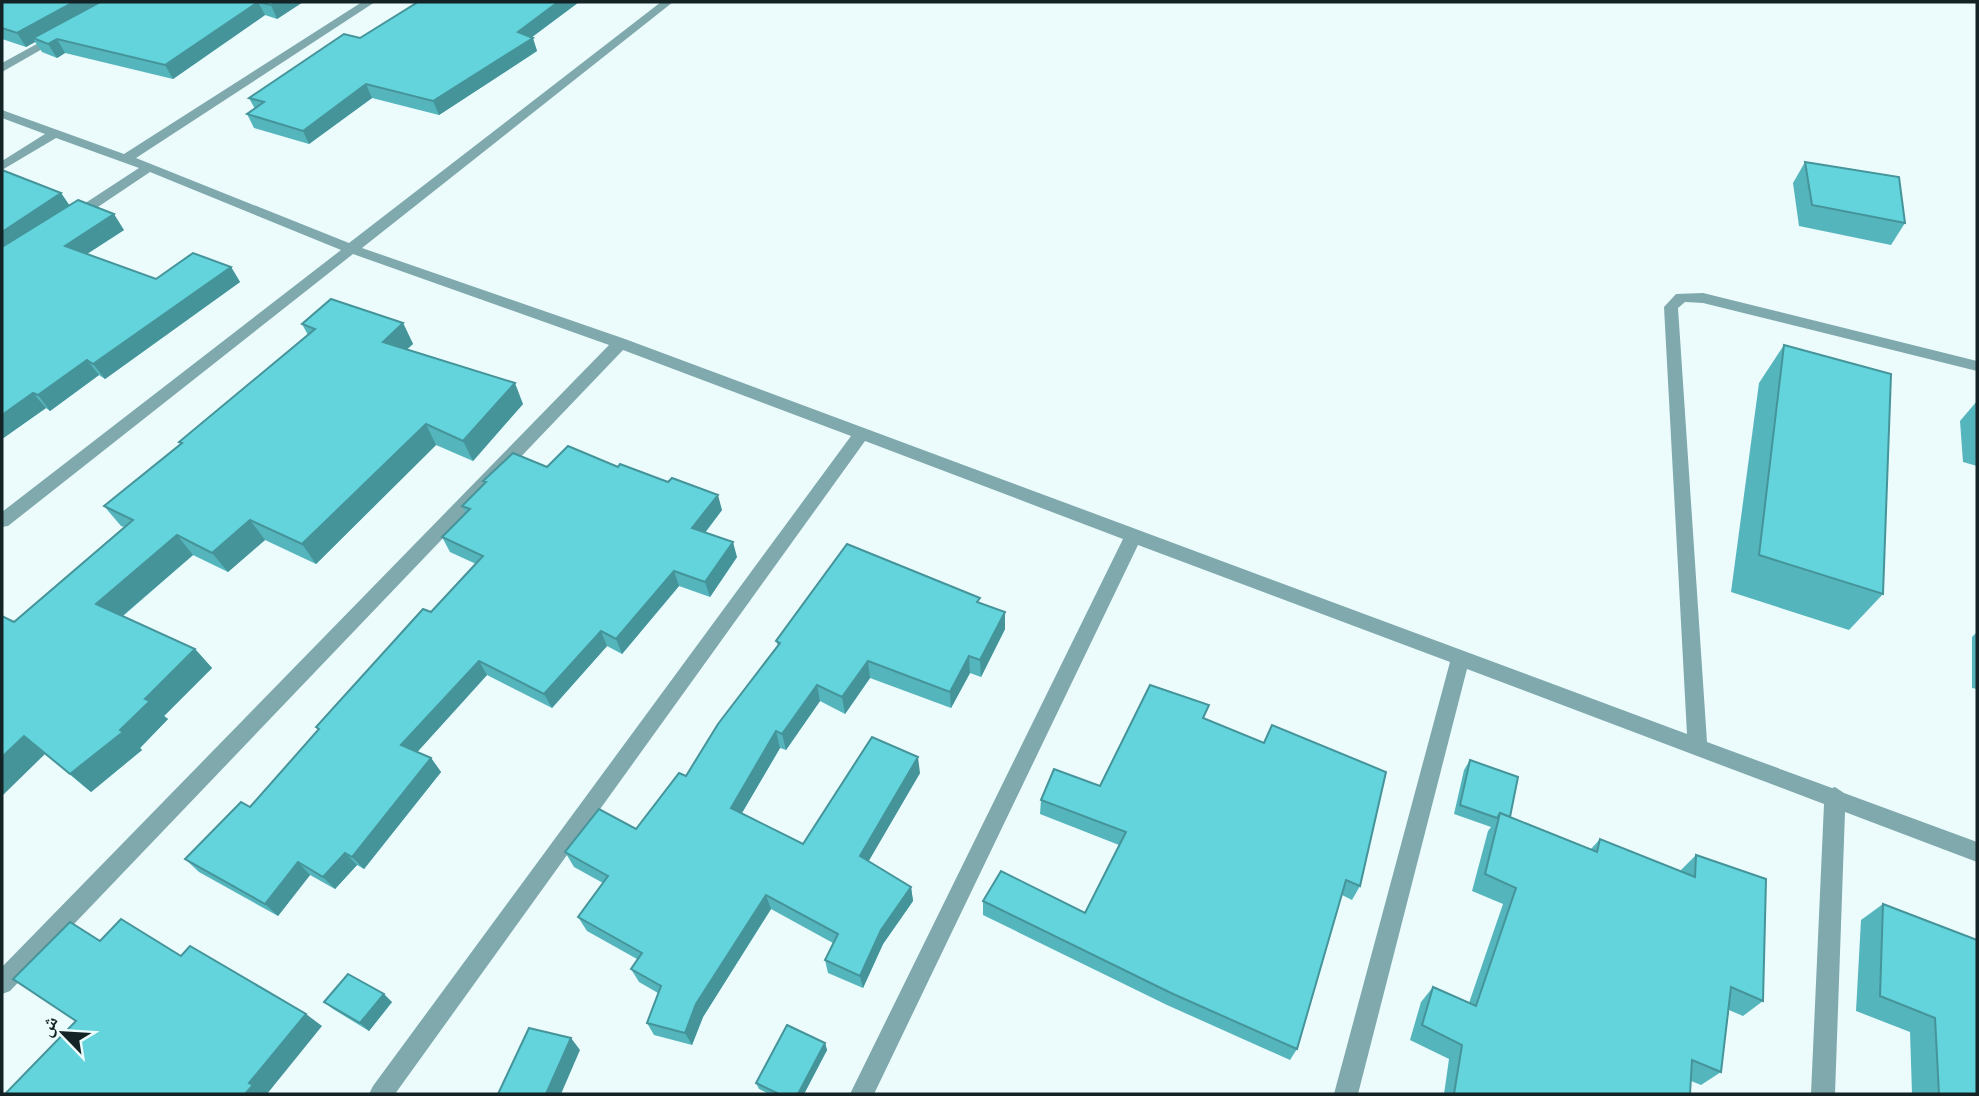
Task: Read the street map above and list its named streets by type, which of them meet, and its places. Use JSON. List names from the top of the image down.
{
  "north": "top left"
}
